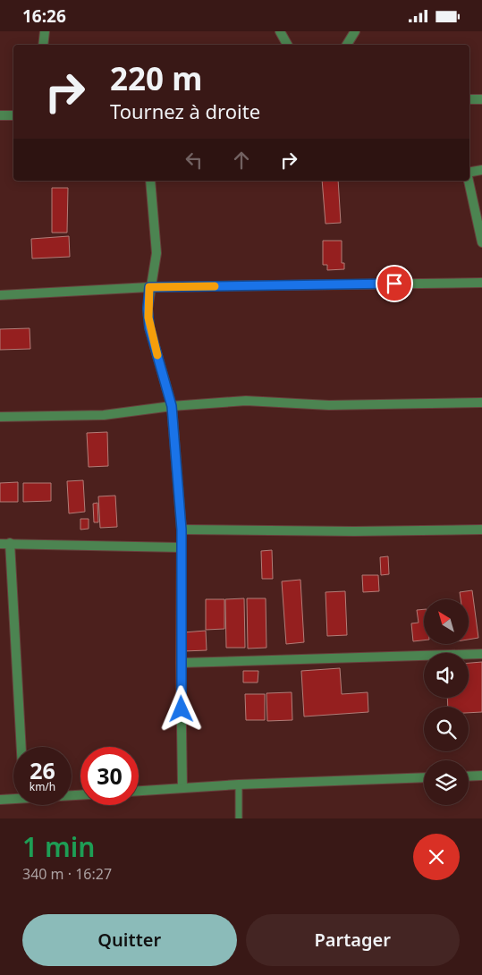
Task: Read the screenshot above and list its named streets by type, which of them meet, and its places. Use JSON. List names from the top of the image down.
{
  "north": "top left",
  "page": {
    "status": "16:26",
    "turn": ["220 m", "Tournez à droite"],
    "speed": "26 km/h",
    "limit": "30",
    "heading": ["1 min", "340 m · 16:27"],
    "buttons": ["Quitter", "Partager"]
  }
}
